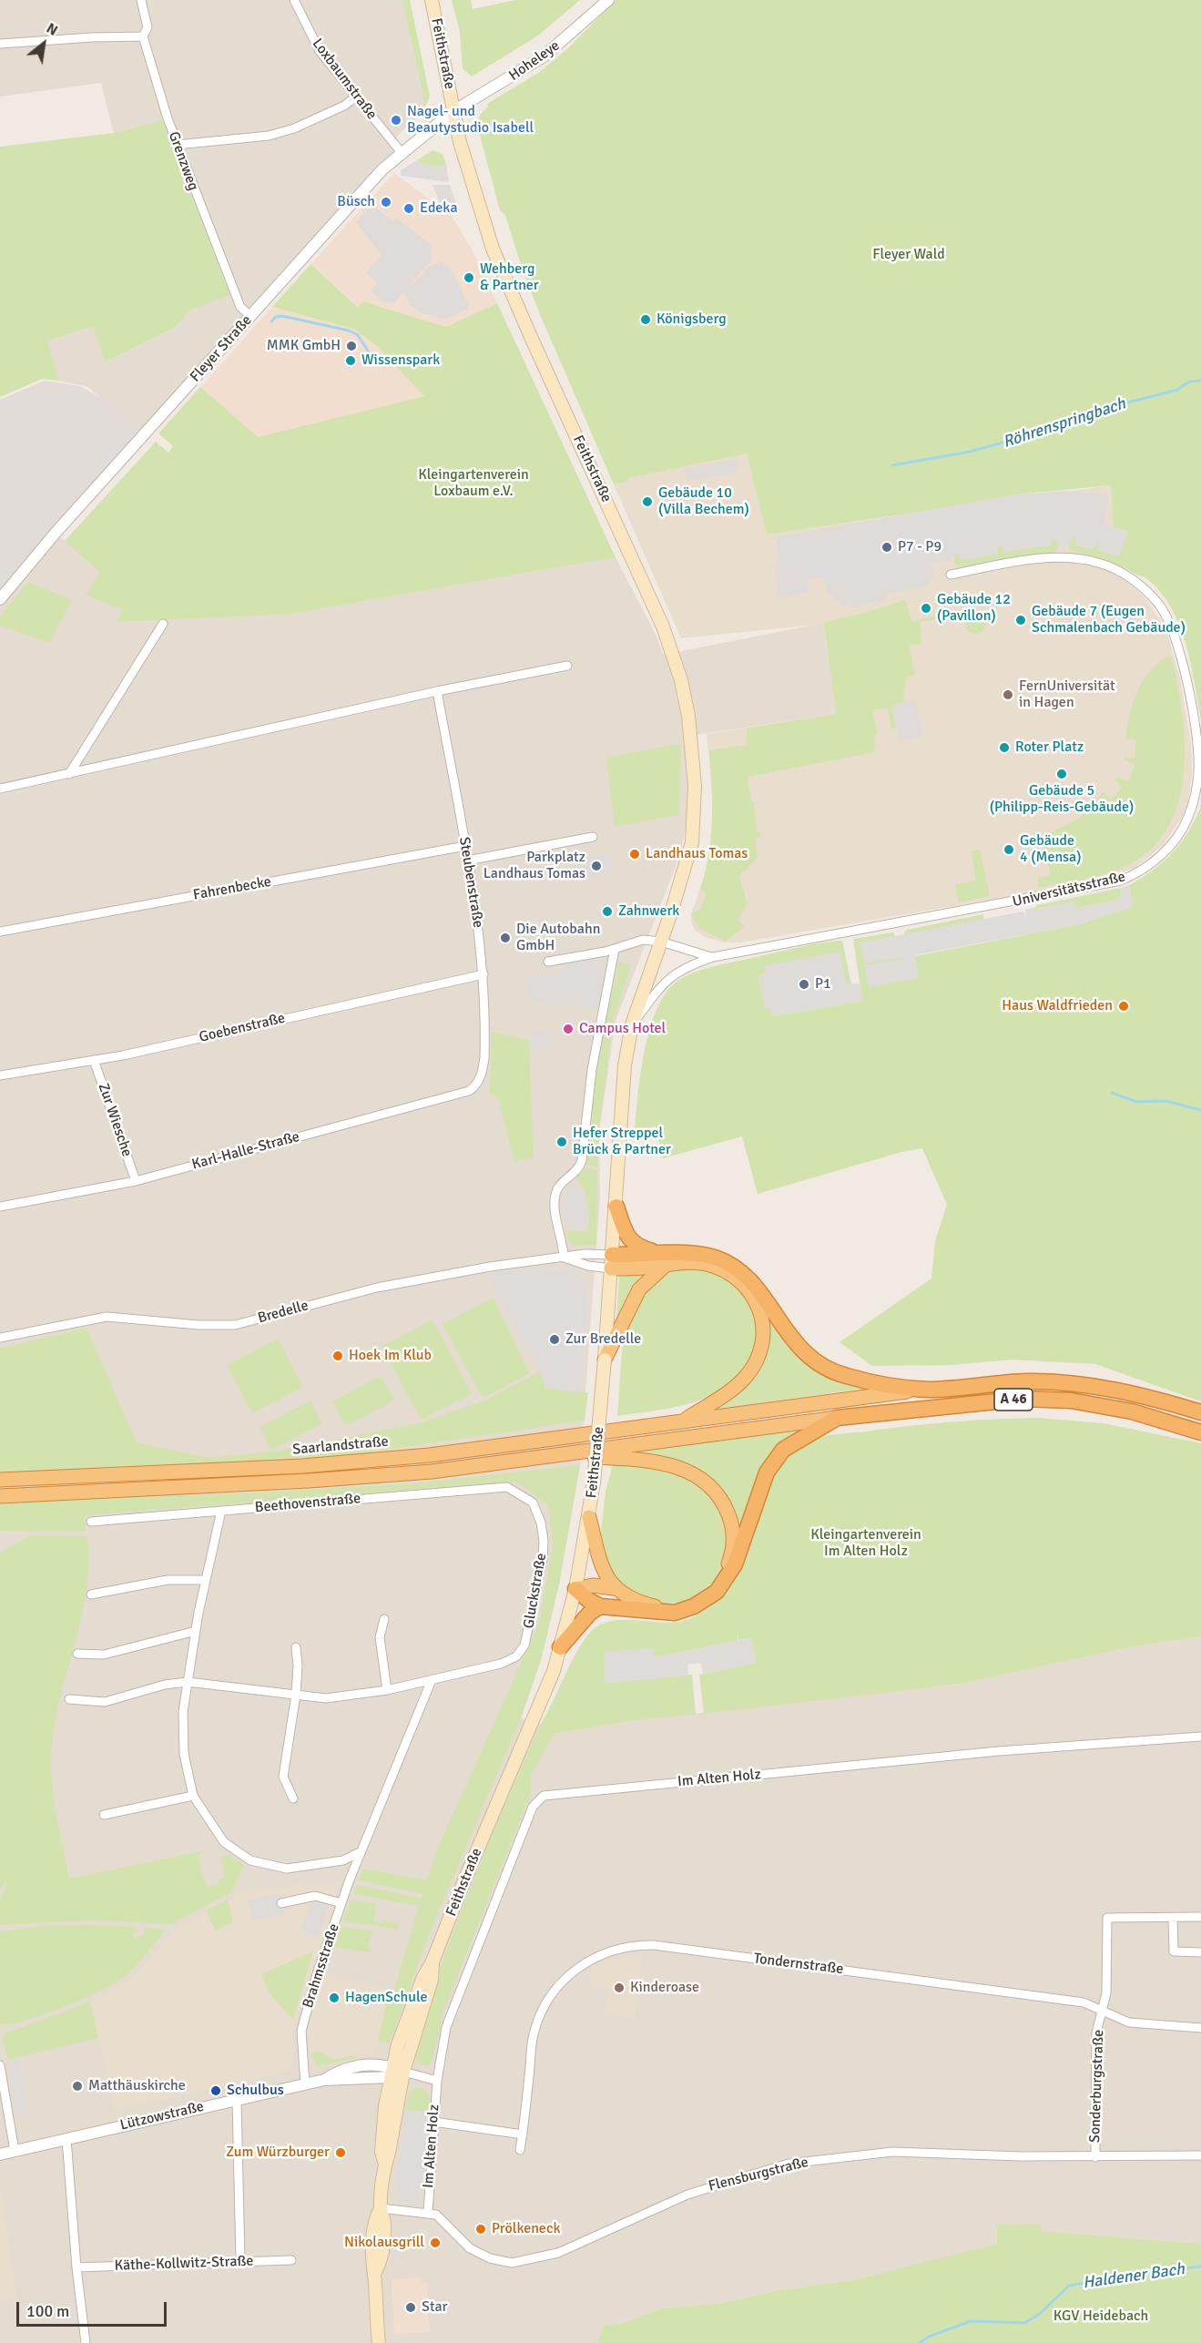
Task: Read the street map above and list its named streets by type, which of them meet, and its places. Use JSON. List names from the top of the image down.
{
  "streets": {
    "highway": ["A 46", "Saarlandstraße"],
    "main road": ["Feithstraße"],
    "street": [
      "Hoheleye",
      "Loxbaumstraße",
      "Grenzweg",
      "Fleyer Straße",
      "Steubenstraße",
      "Fahrenbecke",
      "Universitätsstraße",
      "Goebenstraße",
      "Zur Wiesche",
      "Karl-Halle-Straße",
      "Bredelle",
      "Beethovenstraße",
      "Gluckstraße",
      "Im Alten Holz",
      "Tondernstraße",
      "Brahmsstraße",
      "Sonderburgstraße",
      "Lützowstraße",
      "Flensburgstraße",
      "Käthe-Kollwitz-Straße"
    ]
  },
  "crossings": [
    ["Feithstraße", "Hoheleye"],
    ["Feithstraße", "Fleyer Straße"],
    ["Feithstraße", "Universitätsstraße"],
    ["Feithstraße", "Bredelle"],
    ["Feithstraße", "Lützowstraße"],
    ["Hoheleye", "Fleyer Straße"],
    ["Loxbaumstraße", "Fleyer Straße"],
    ["Grenzweg", "Fleyer Straße"],
    ["Steubenstraße", "Fahrenbecke"],
    ["Steubenstraße", "Goebenstraße"],
    ["Steubenstraße", "Karl-Halle-Straße"],
    ["Goebenstraße", "Zur Wiesche"],
    ["Zur Wiesche", "Karl-Halle-Straße"],
    ["A 46", "Saarlandstraße"],
    ["Beethovenstraße", "Gluckstraße"],
    ["Gluckstraße", "Brahmsstraße"],
    ["Im Alten Holz", "Flensburgstraße"],
    ["Tondernstraße", "Sonderburgstraße"],
    ["Brahmsstraße", "Lützowstraße"],
    ["Sonderburgstraße", "Flensburgstraße"]
  ],
  "water": ["Röhrenspringbach", "Haldener Bach"],
  "parks": [
    "Fleyer Wald",
    "Kleingartenverein Loxbaum e.V.",
    "Kleingartenverein Im Alten Holz",
    "KGV Heidebach"
  ],
  "places": [
    "Nagel- und Beautystudio Isabell",
    "Büsch",
    "Edeka",
    "Wehberg & Partner",
    "Königsberg",
    "MMK GmbH",
    "Wissenspark",
    "Gebäude 10 (Villa Bechem)",
    "P7 - P9",
    "Gebäude 12 (Pavillon)",
    "Gebäude 7 (Eugen Schmalenbach Gebäude)",
    "FernUniversität in Hagen",
    "Roter Platz",
    "Gebäude 5 (Philipp-Reis-Gebäude)",
    "Gebäude 4 (Mensa)",
    "Landhaus Tomas",
    "Parkplatz Landhaus Tomas",
    "Zahnwerk",
    "Die Autobahn GmbH",
    "P1",
    "Haus Waldfrieden",
    "Campus Hotel",
    "Hefer Streppel Brück & Partner",
    "Zur Bredelle",
    "Hoek Im Klub",
    "Kinderoase",
    "HagenSchule",
    "Matthäuskirche",
    "Schulbus",
    "Zum Würzburger",
    "Prölkeneck",
    "Nikolausgrill",
    "Star"
  ],
  "scale_bar": "100 m",
  "north": "top right"
}
